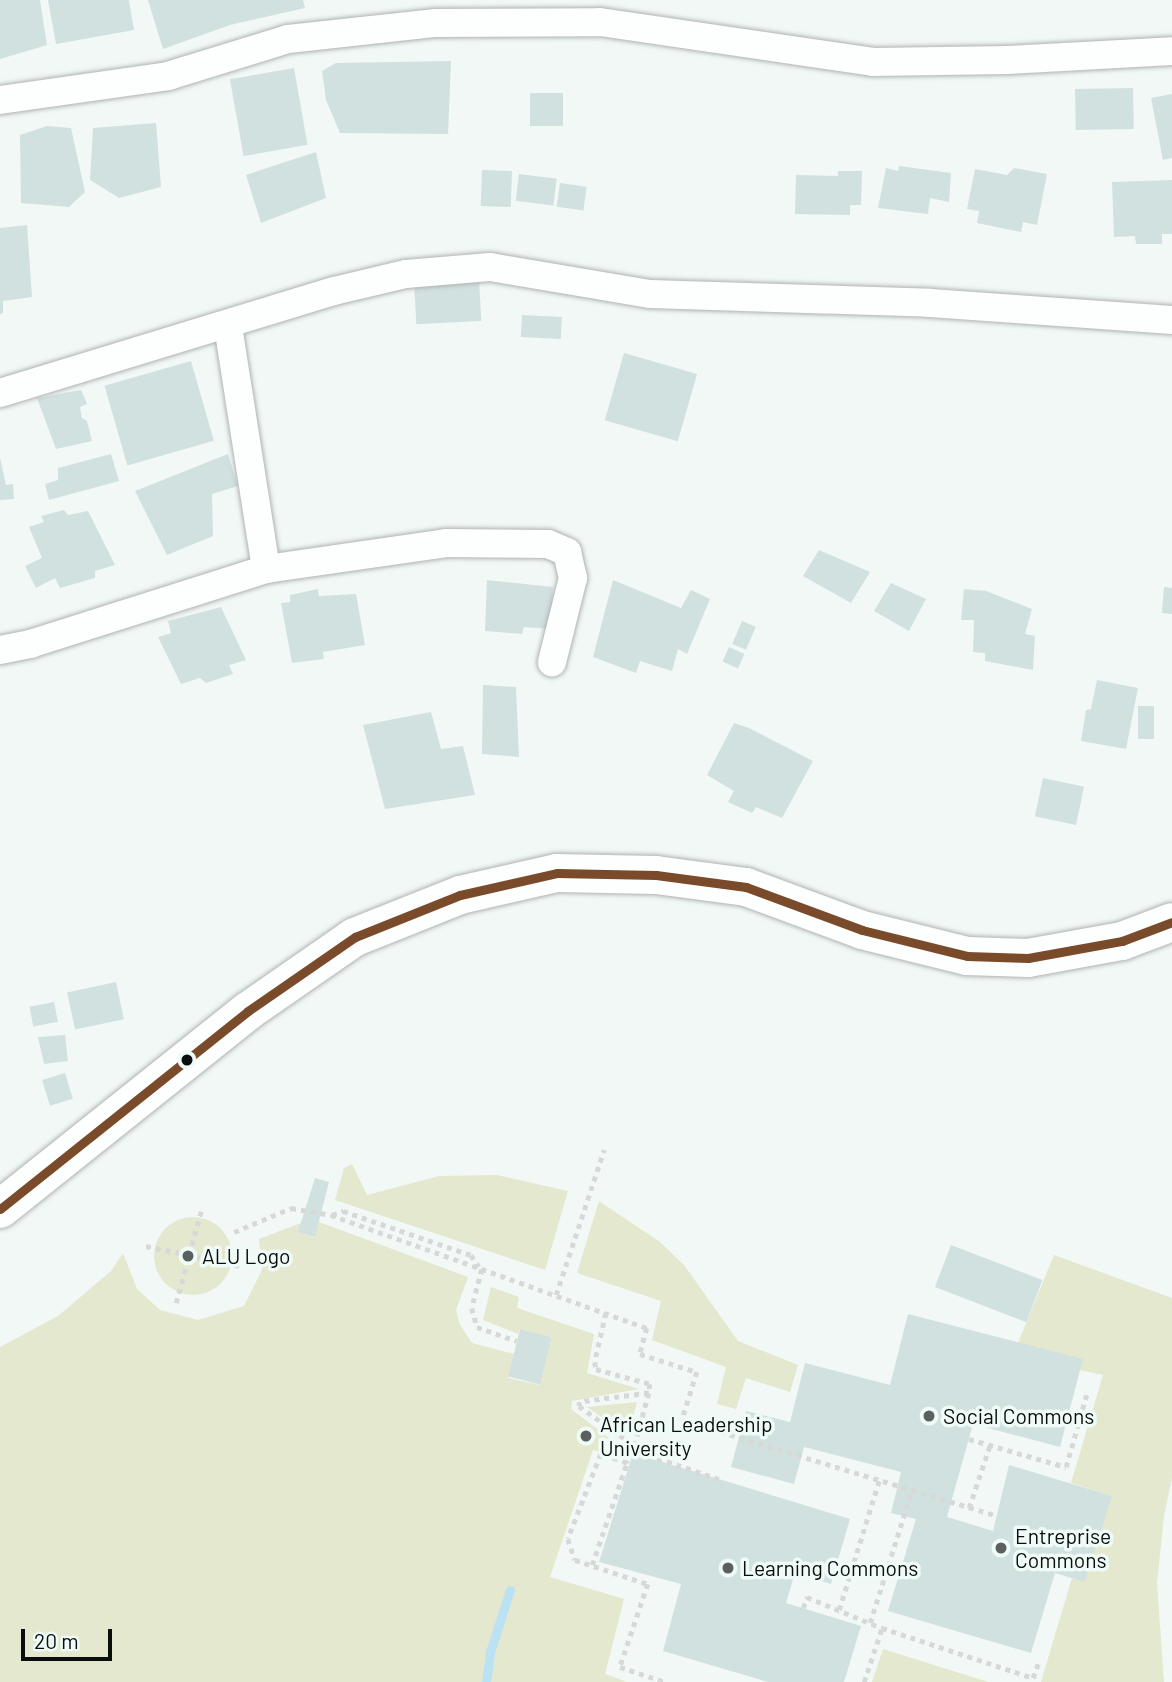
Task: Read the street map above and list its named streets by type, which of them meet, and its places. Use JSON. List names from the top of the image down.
{
  "places": [
    "ALU Logo",
    "Social Commons",
    "African Leadership University",
    "Entreprise Commons",
    "Learning Commons"
  ],
  "scale_bar": "20 m"
}
